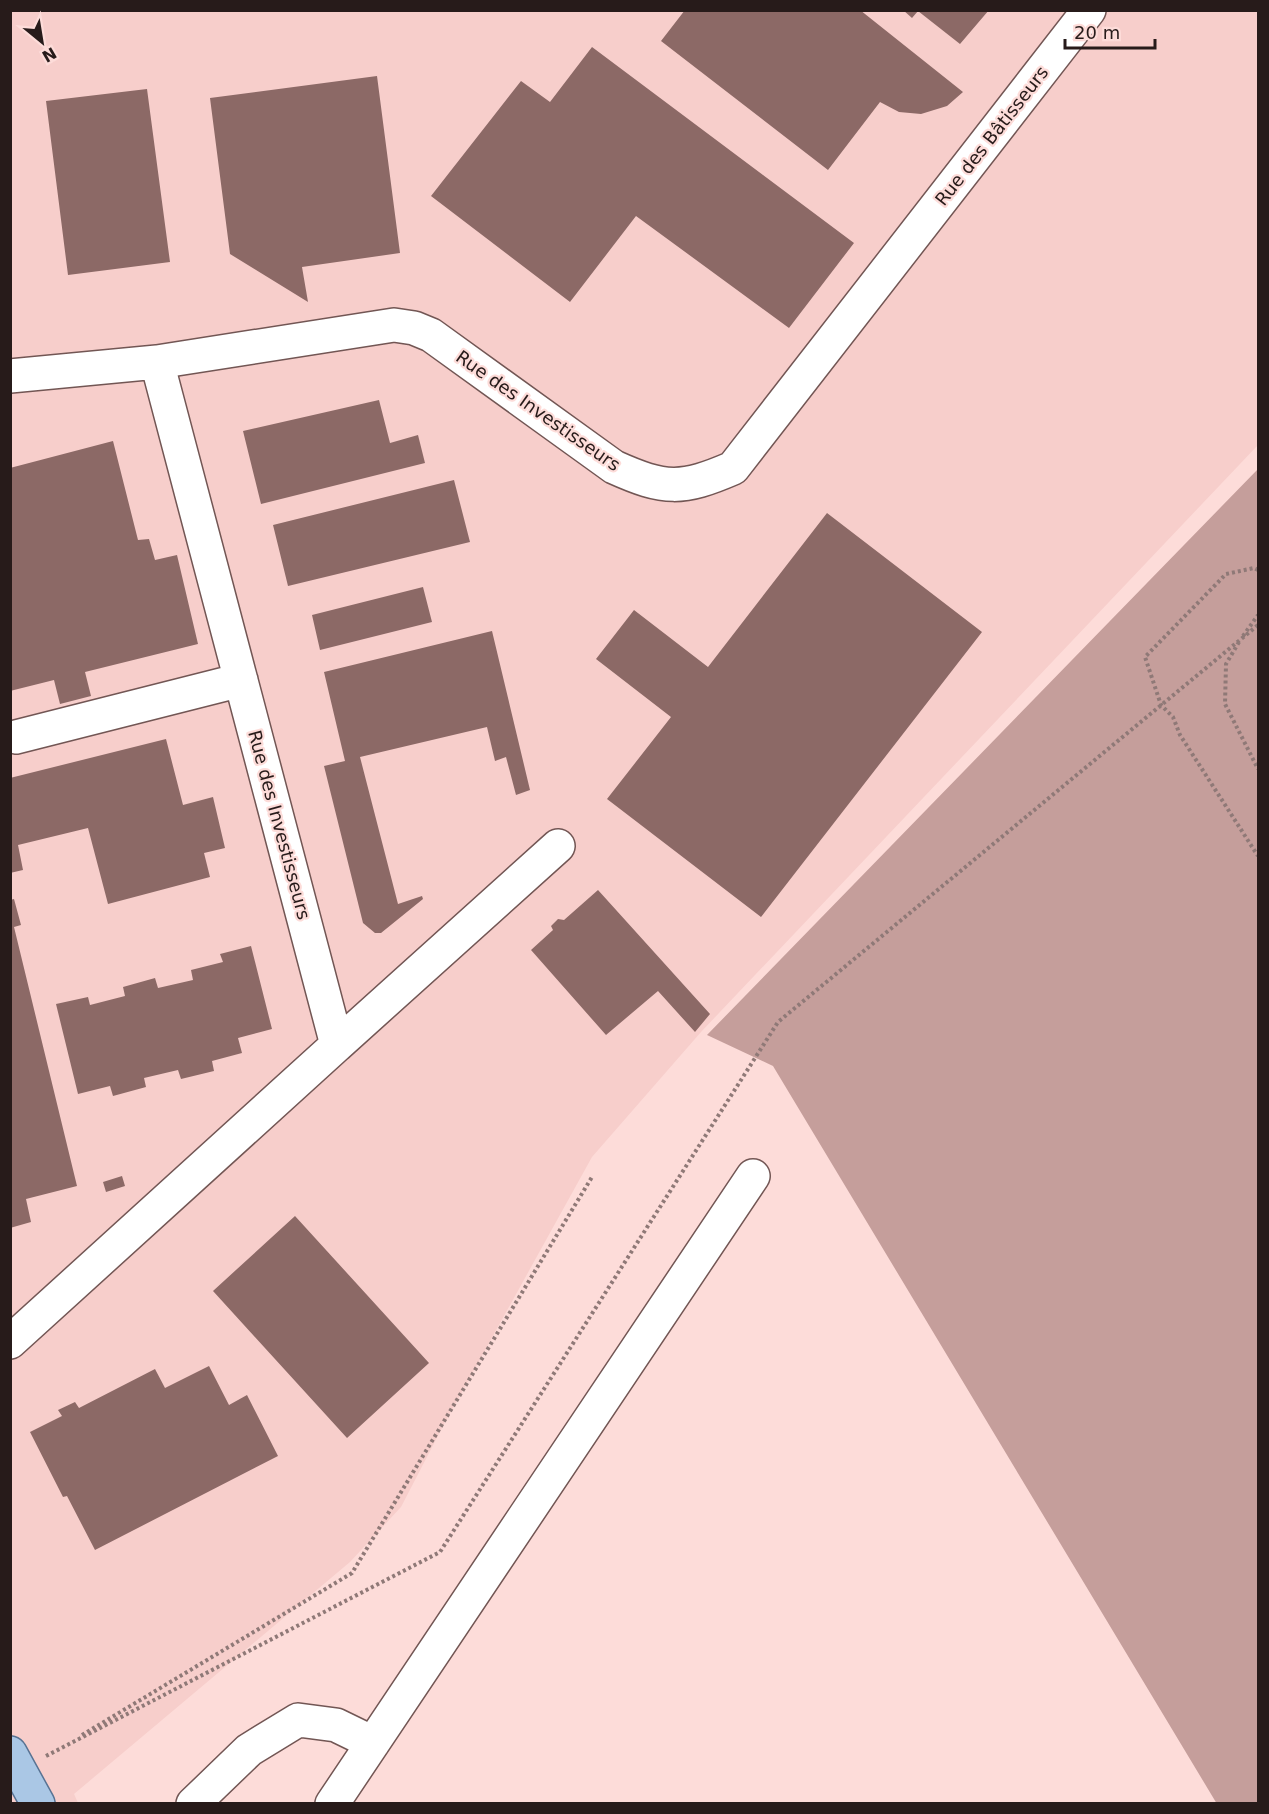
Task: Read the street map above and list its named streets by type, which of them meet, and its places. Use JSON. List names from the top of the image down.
{
  "streets": {
    "lane": ["Rue des Bâtisseurs", "Rue des Investisseurs"]
  },
  "crossings": [
    ["Rue des Bâtisseurs", "Rue des Investisseurs"]
  ],
  "scale_bar": "20 m",
  "north": "bottom right"
}
